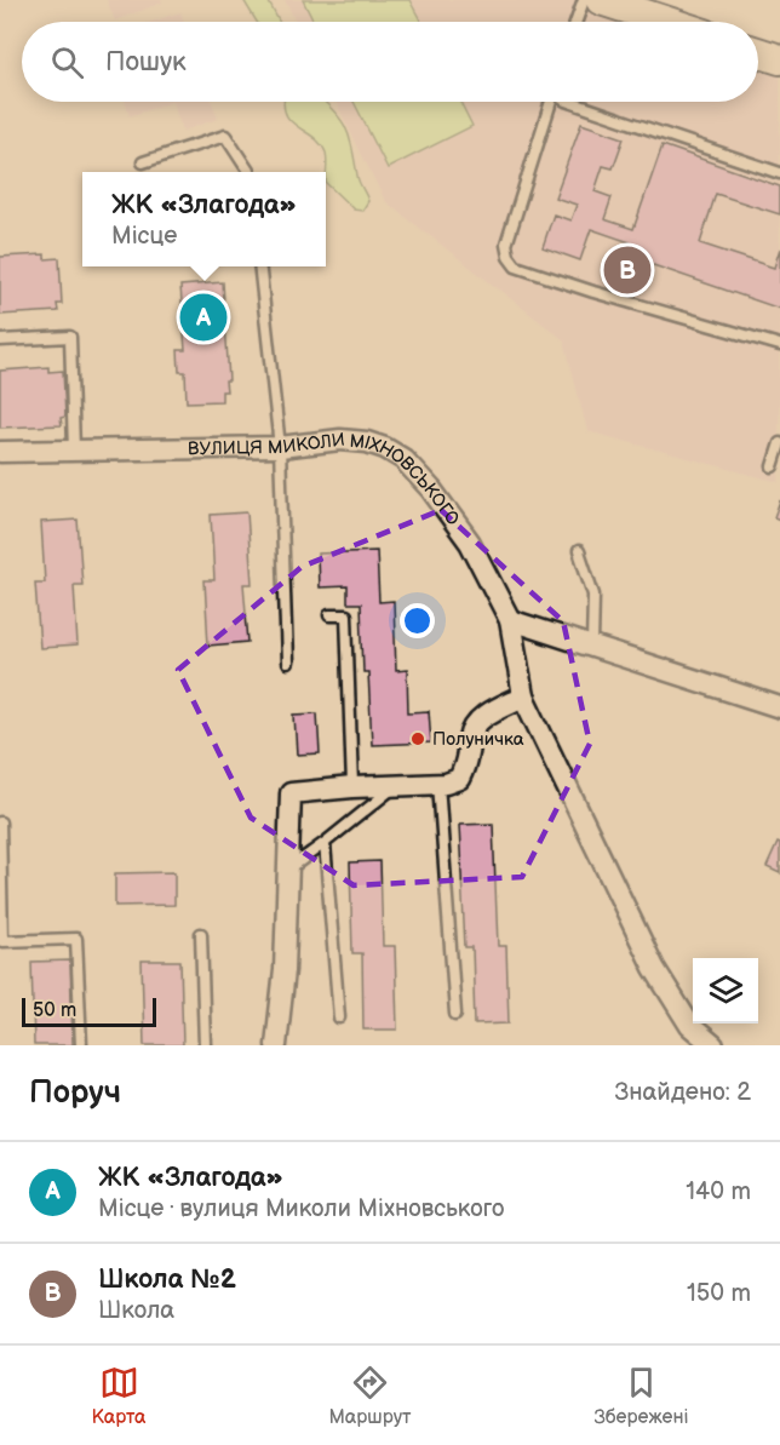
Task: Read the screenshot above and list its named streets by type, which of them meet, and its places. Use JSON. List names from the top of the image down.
{
  "streets": {
    "street": ["ВУЛИЦЯ МИКОЛИ МІХНОВСЬКОГО"]
  },
  "places": ["Полуничка"],
  "scale_bar": "50 m",
  "page": {
    "search": "Пошук",
    "popup": ["ЖК «Злагода»", "Місце"],
    "pins": ["B", "A"],
    "scale": "50 m",
    "heading": ["Поруч", "Знайдено: 2"],
    "list": [
      {
        "mark": "A",
        "name": "ЖК «Злагода»",
        "note": "Місце · вулиця Миколи Міхновського",
        "value": "140 m"
      },
      {
        "mark": "B",
        "name": "Школа №2",
        "note": "Школа",
        "value": "150 m"
      }
    ],
    "nav": ["Карта", "Маршрут", "Збережені"]
  }
}
